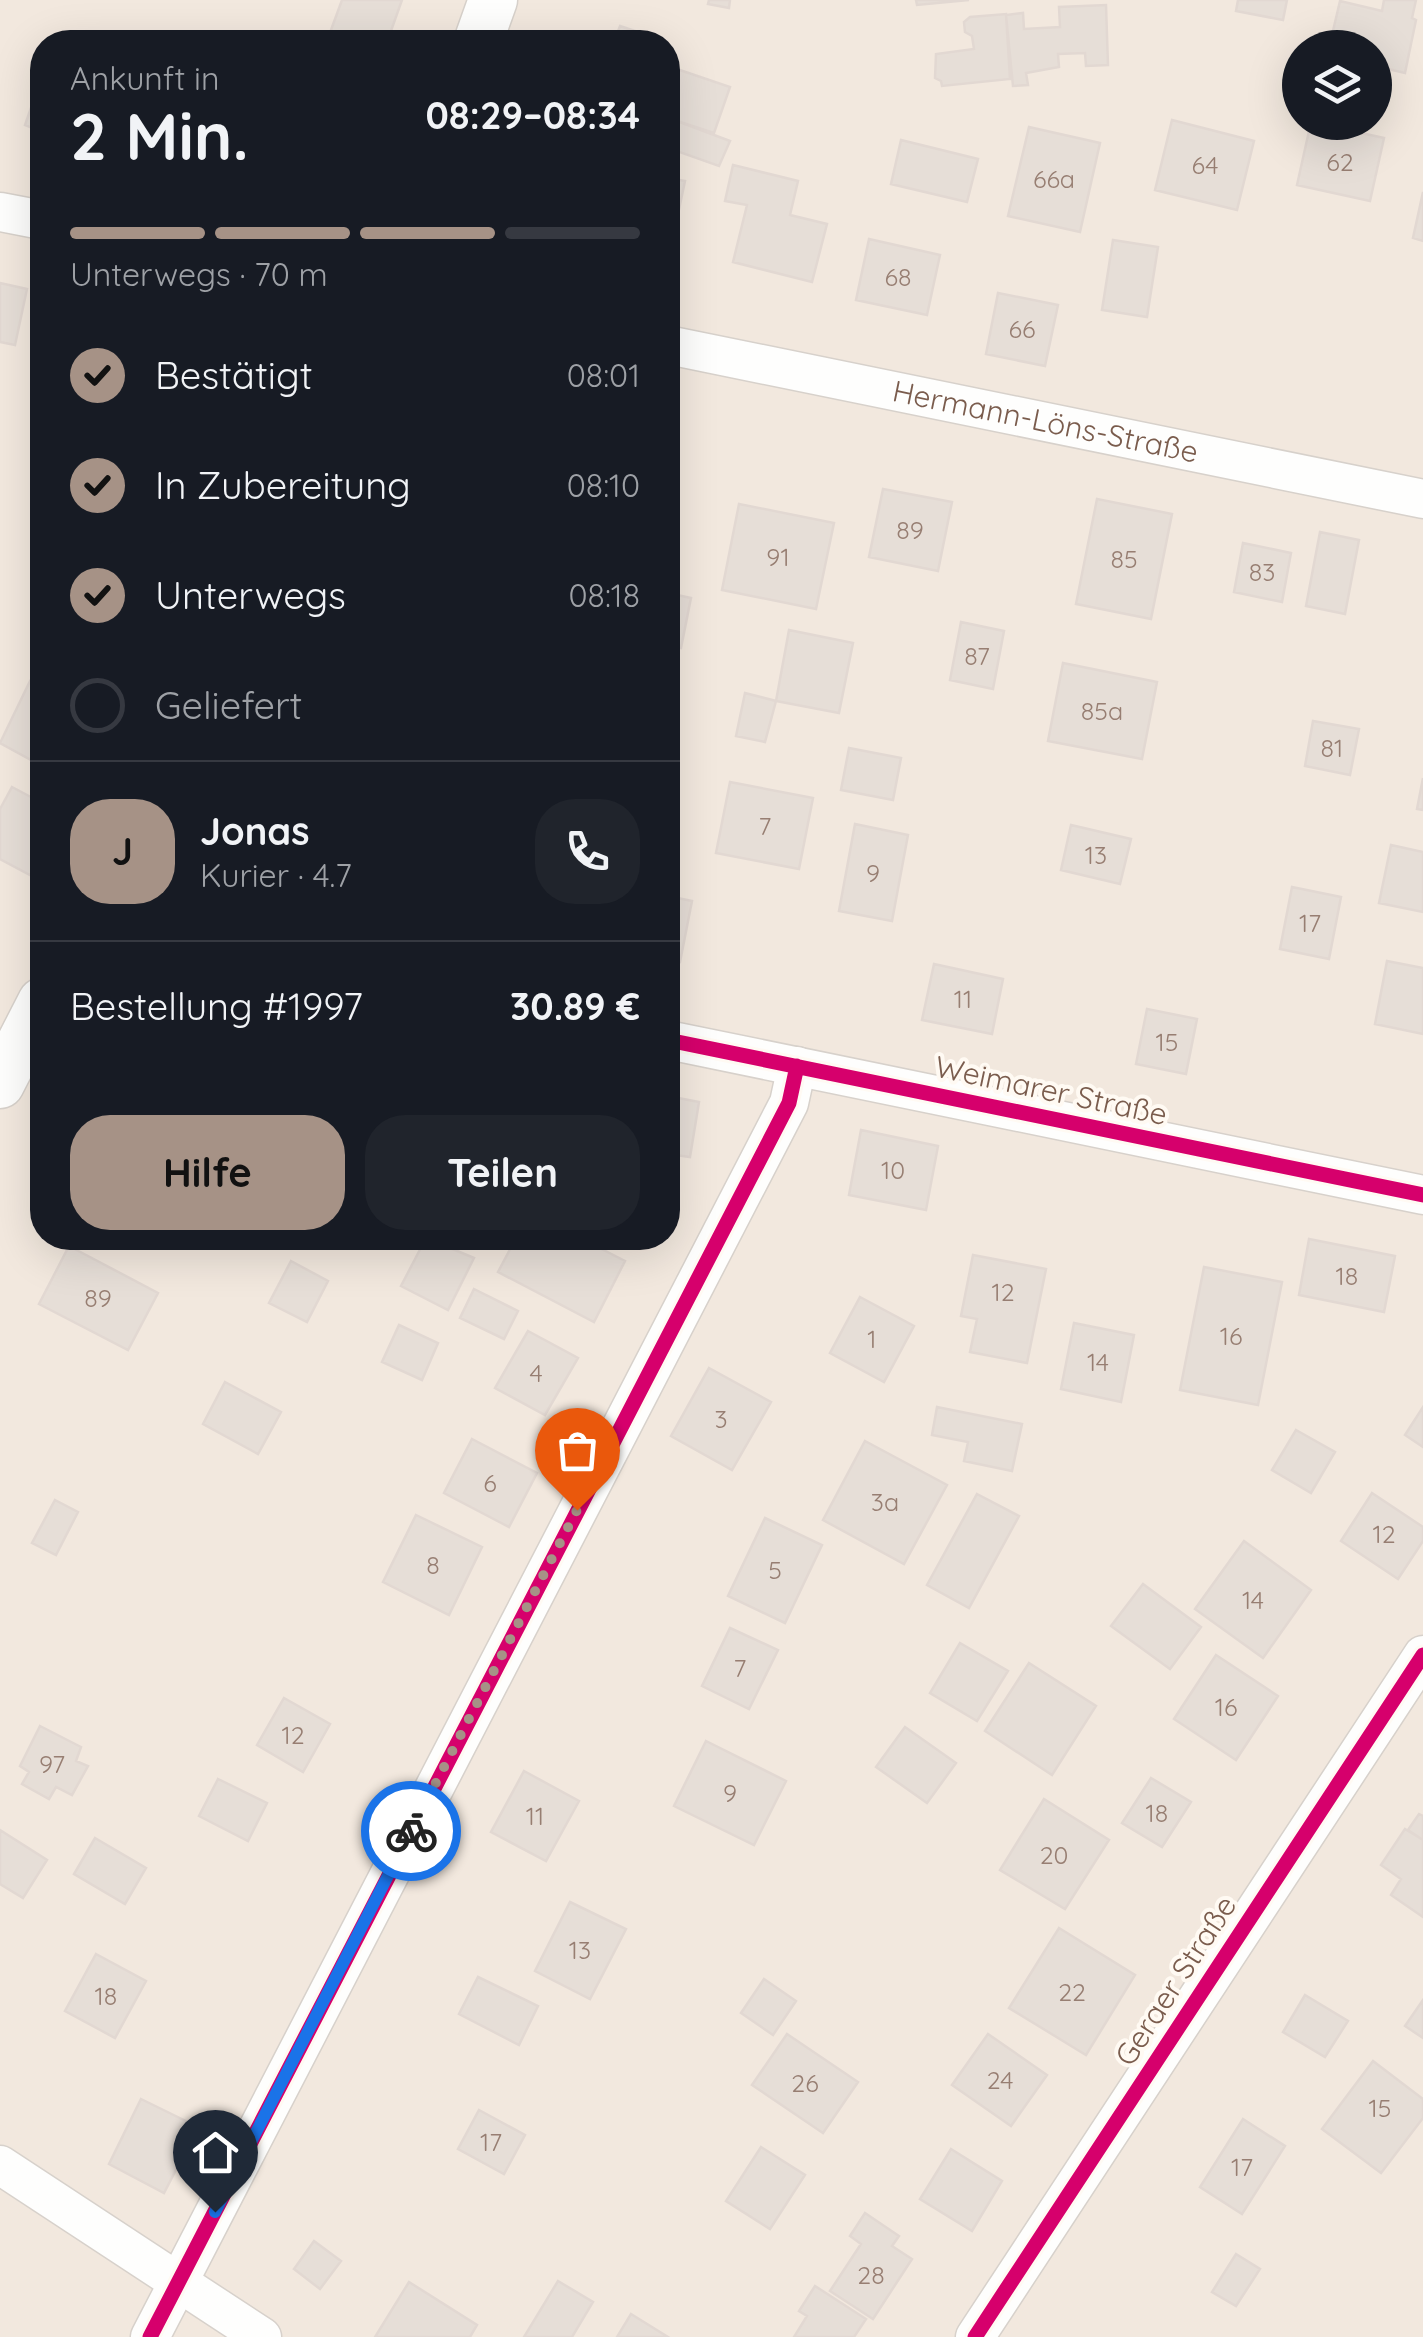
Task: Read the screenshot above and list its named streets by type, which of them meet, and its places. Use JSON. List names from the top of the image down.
{
  "streets": {
    "street": ["Hermann-Löns-Straße", "Weimarer Straße", "Geraer Straße"]
  },
  "house_numbers": [
    "62",
    "64",
    "66a",
    "68",
    "66",
    "89",
    "91",
    "85",
    "83",
    "87",
    "85a",
    "81",
    "7",
    "13",
    "9",
    "17",
    "11",
    "15",
    "10",
    "18",
    "12",
    "89",
    "16",
    "1",
    "14",
    "4",
    "3",
    "6",
    "3a",
    "12",
    "8",
    "5",
    "14",
    "7",
    "16",
    "12",
    "97",
    "9",
    "18",
    "11",
    "20",
    "13",
    "22",
    "18",
    "24",
    "26",
    "15",
    "17",
    "17",
    "28"
  ],
  "page": {
    "heading": ["2 Min.", "Ankunft in", "08:29–08:34"],
    "panel": [
      "Jonas",
      "Kurier · 4.7",
      "Bestellung #1997",
      "30.89 €"
    ],
    "bar": "Unterwegs · 70 m",
    "list": [
      ["Bestätigt", "08:01"],
      ["In Zubereitung", "08:10"],
      ["Unterwegs", "08:18"],
      "Geliefert"
    ],
    "round": "J",
    "buttons": ["Hilfe", "Teilen"]
  }
}
